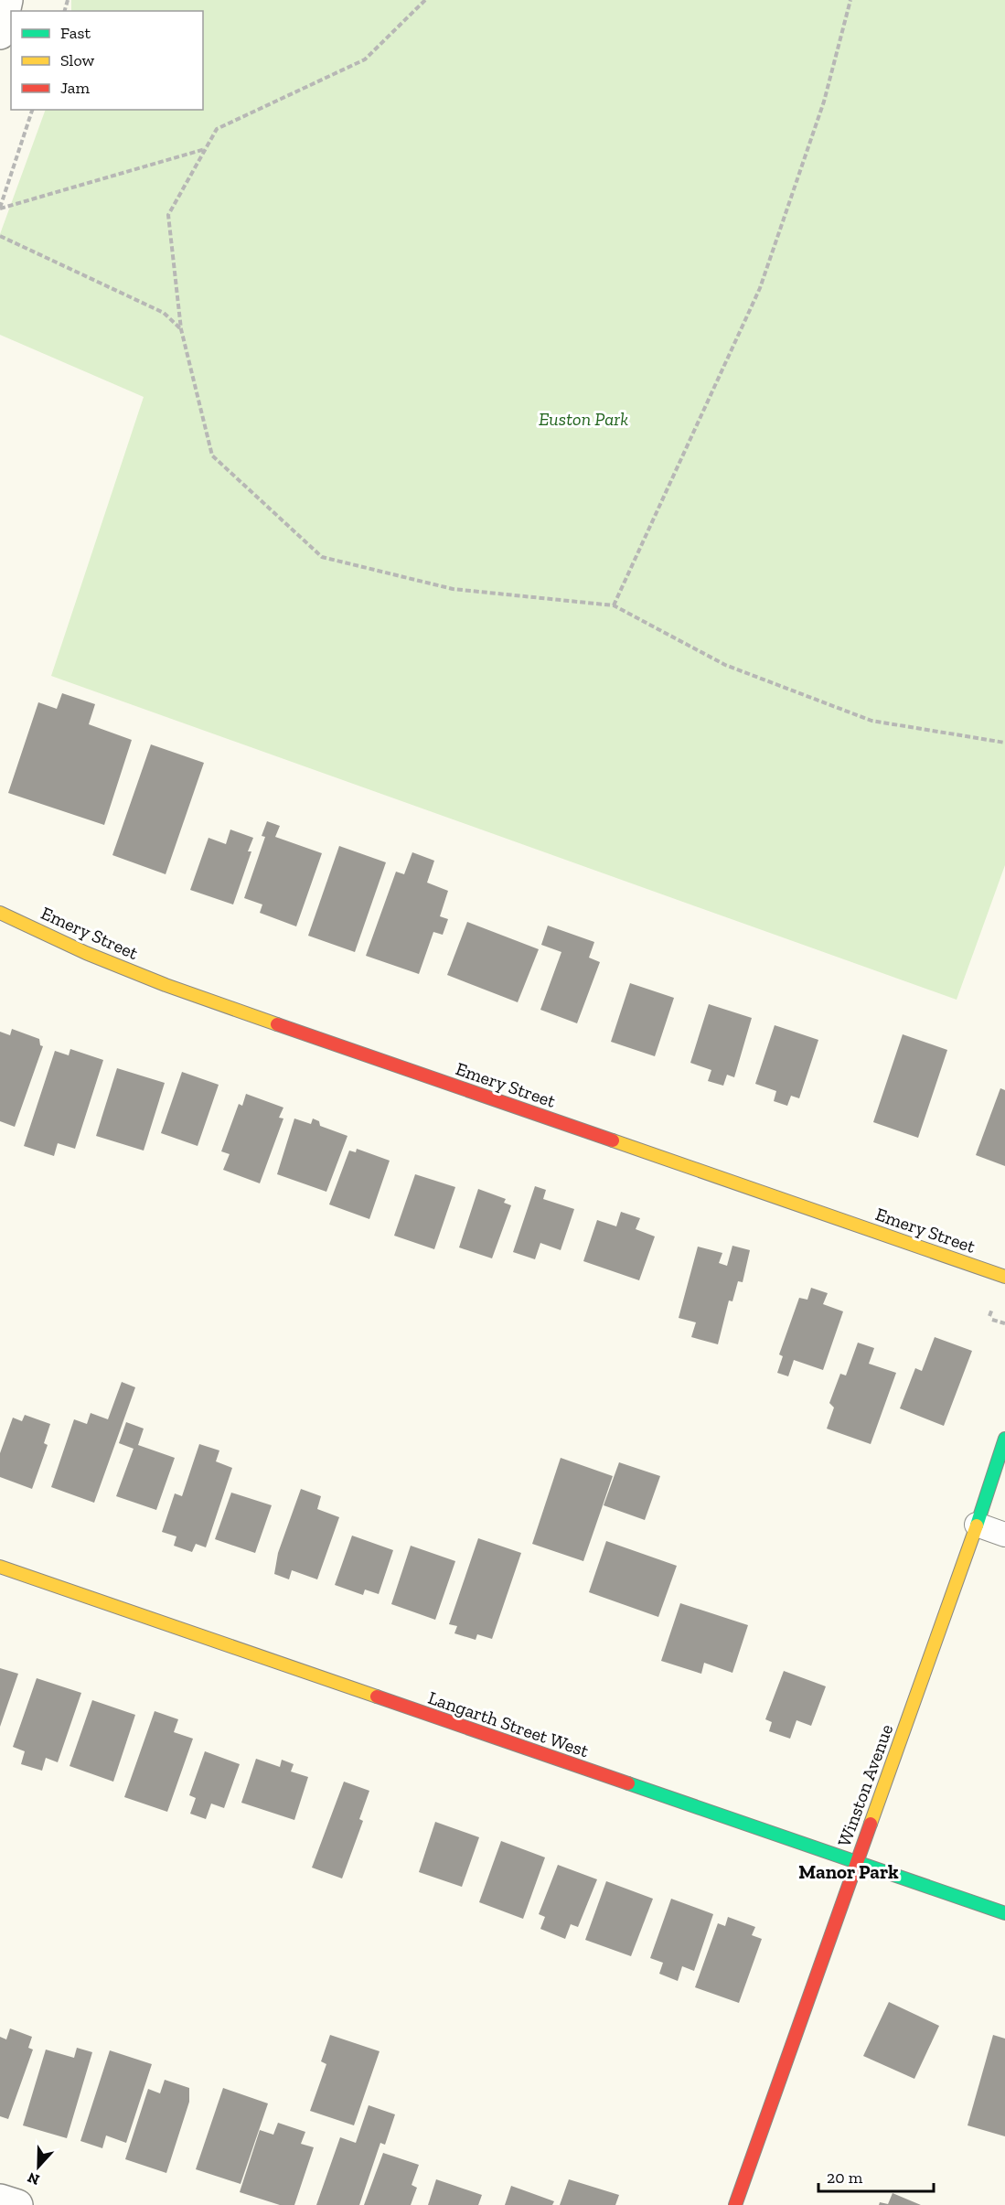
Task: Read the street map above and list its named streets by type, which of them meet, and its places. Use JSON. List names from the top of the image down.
{
  "streets": {
    "street": ["Emery Street", "Langarth Street West", "Winston Avenue"]
  },
  "crossings": [
    ["Langarth Street West", "Winston Avenue"]
  ],
  "districts": ["Manor Park"],
  "parks": ["Euston Park"],
  "legend": ["Fast", "Slow", "Jam"],
  "scale_bar": "20 m",
  "north": "bottom"
}
